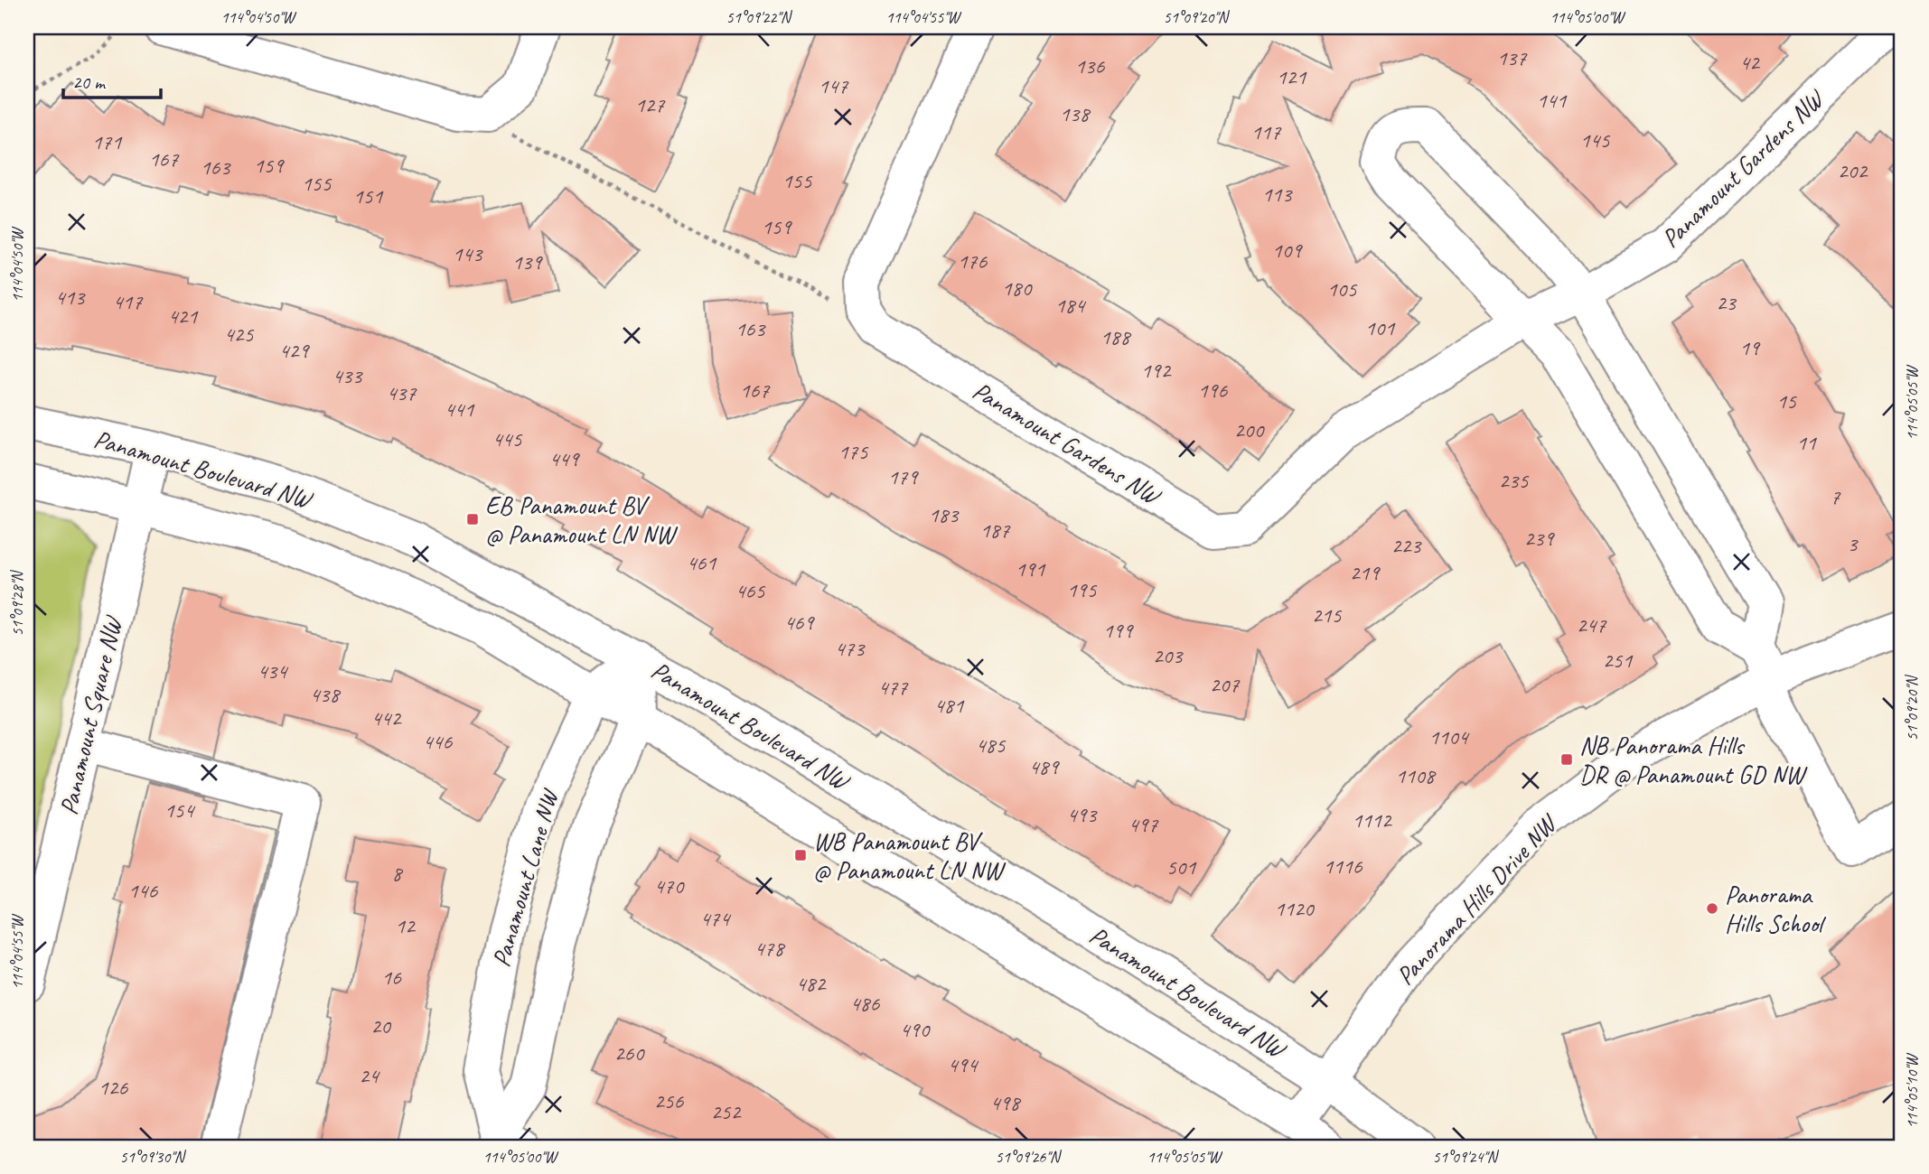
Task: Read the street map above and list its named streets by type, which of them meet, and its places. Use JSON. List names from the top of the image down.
{
  "streets": {
    "street": [
      "Panamount Gardens NW",
      "Panamount Boulevard NW",
      "Panamount Square NW",
      "Panamount Lane NW",
      "Panorama Hills Drive NW"
    ]
  },
  "crossings": [
    ["Panamount Boulevard NW", "Panamount Square NW"],
    ["Panamount Boulevard NW", "Panamount Lane NW"],
    ["Panamount Boulevard NW", "Panorama Hills Drive NW"]
  ],
  "places": {
    "transit": ["EB Panamount BV @ Panamount LN NW", "NB Panorama Hills DR @ Panamount GD NW", "WB Panamount BV @ Panamount LN NW"],
    "other": ["Panorama Hills School"]
  },
  "house_numbers": [
    "137",
    "42",
    "136",
    "121",
    "147",
    "141",
    "127",
    "138",
    "117",
    "145",
    "171",
    "167",
    "159",
    "163",
    "202",
    "155",
    "155",
    "113",
    "151",
    "159",
    "109",
    "143",
    "176",
    "139",
    "180",
    "105",
    "413",
    "417",
    "23",
    "184",
    "421",
    "101",
    "163",
    "425",
    "188",
    "19",
    "429",
    "192",
    "433",
    "167",
    "196",
    "437",
    "15",
    "441",
    "200",
    "445",
    "11",
    "175",
    "449",
    "179",
    "235",
    "7",
    "183",
    "187",
    "239",
    "3",
    "223",
    "461",
    "191",
    "219",
    "195",
    "465",
    "215",
    "469",
    "247",
    "199",
    "473",
    "203",
    "251",
    "434",
    "207",
    "477",
    "438",
    "481",
    "442",
    "1104",
    "446",
    "485",
    "489",
    "1108",
    "154",
    "493",
    "1112",
    "497",
    "1116",
    "501",
    "8",
    "470",
    "146",
    "1120",
    "474",
    "12",
    "478",
    "16",
    "482",
    "486",
    "20",
    "490",
    "260",
    "494",
    "24",
    "126",
    "256",
    "498",
    "252"
  ],
  "scale_bar": "20 m",
  "coordinates": [
    "114°04'50\"W",
    "51°09'22\"N",
    "114°04'55\"W",
    "51°09'20\"N",
    "114°05'00\"W",
    "114°05'05\"W",
    "51°09'28\"N",
    "114°05'10\"W",
    "51°09'30\"N",
    "51°09'26\"N",
    "51°09'24\"N"
  ]
}
